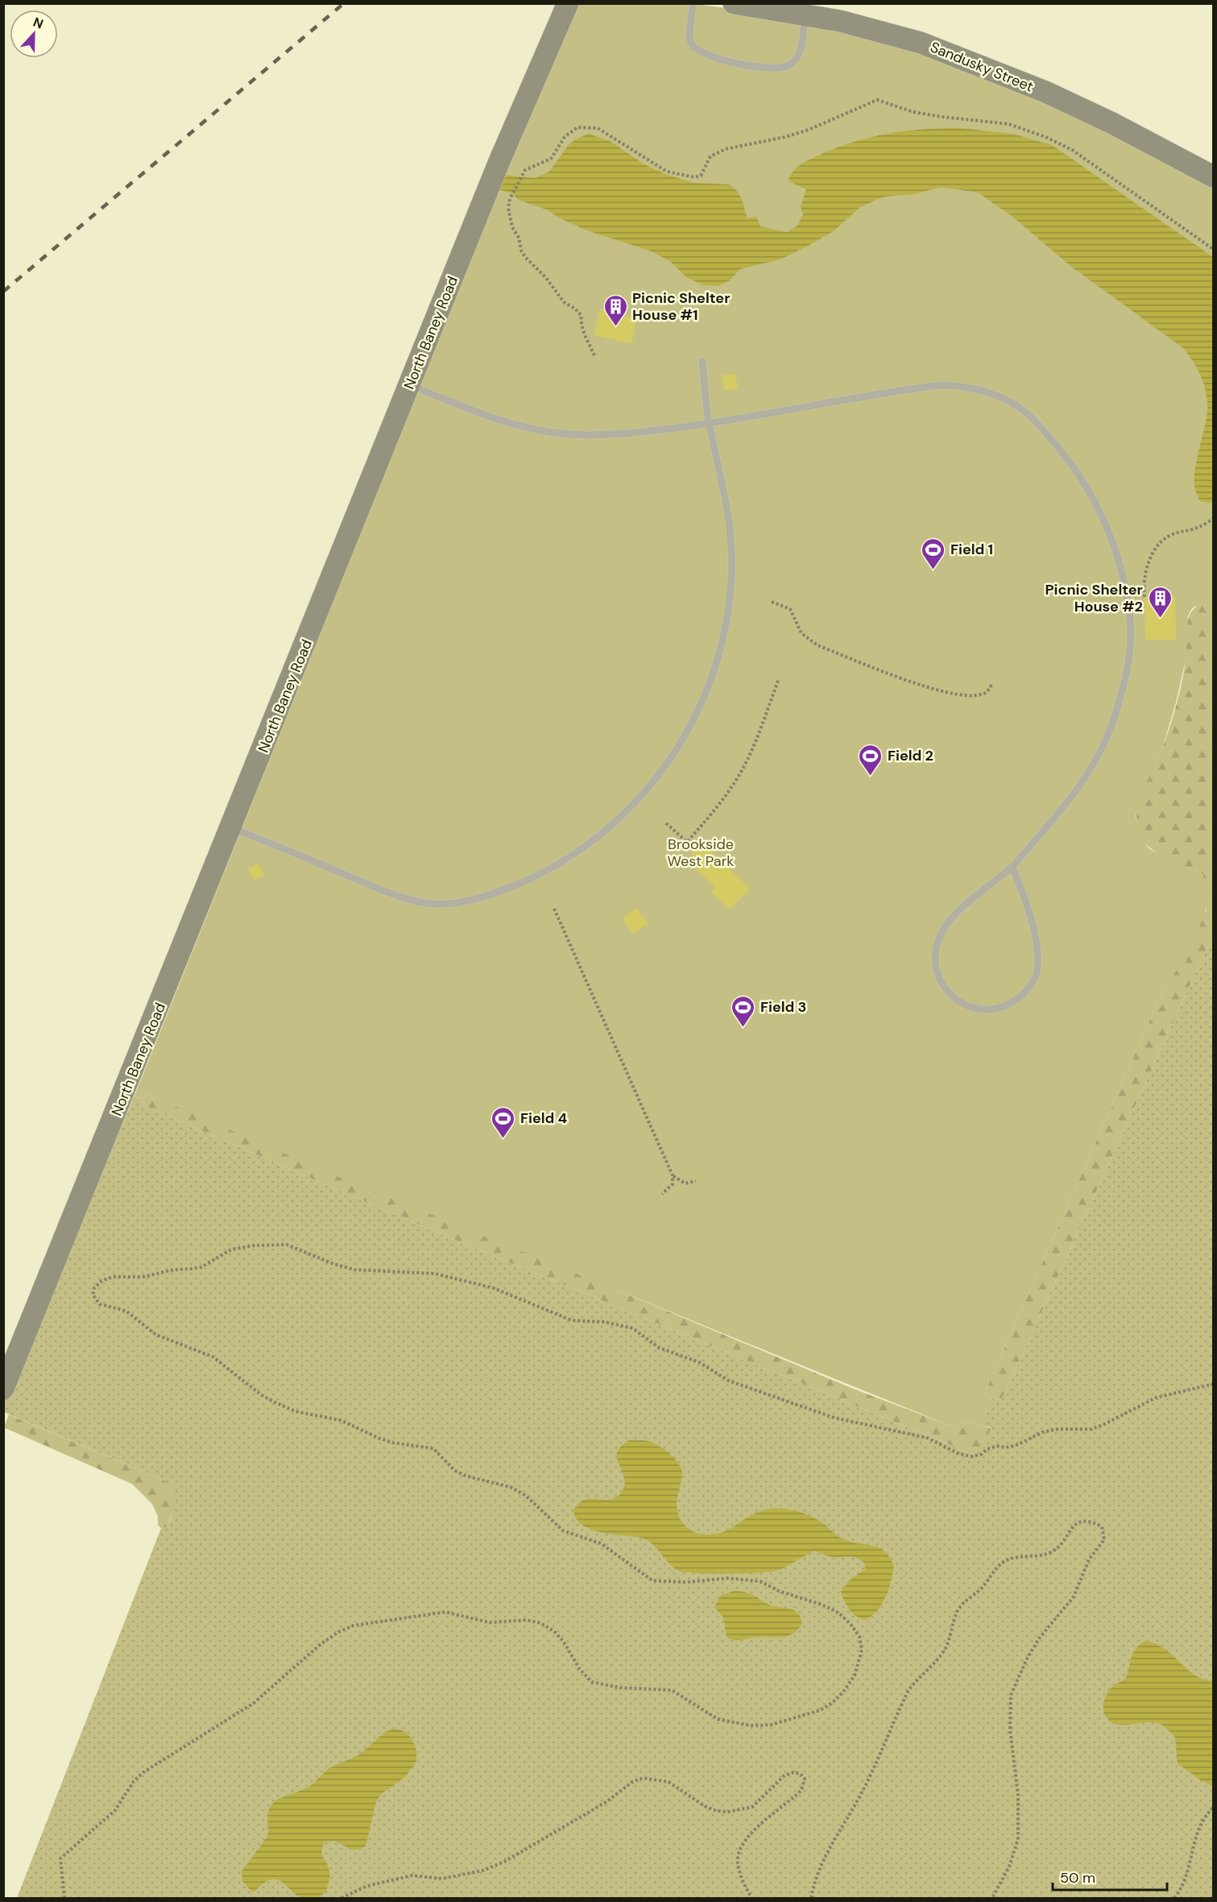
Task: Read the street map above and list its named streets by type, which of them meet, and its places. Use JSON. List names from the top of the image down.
{
  "streets": {
    "street": ["Sandusky Street", "North Baney Road"]
  },
  "parks": ["Brookside West Park"],
  "places": {
    "building": ["Picnic Shelter House #1", "Picnic Shelter House #2"],
    "sports": [
      "Field 1",
      "Field 2",
      "Field 3",
      "Field 4"
    ]
  },
  "scale_bar": "50 m",
  "north": "top"
}
